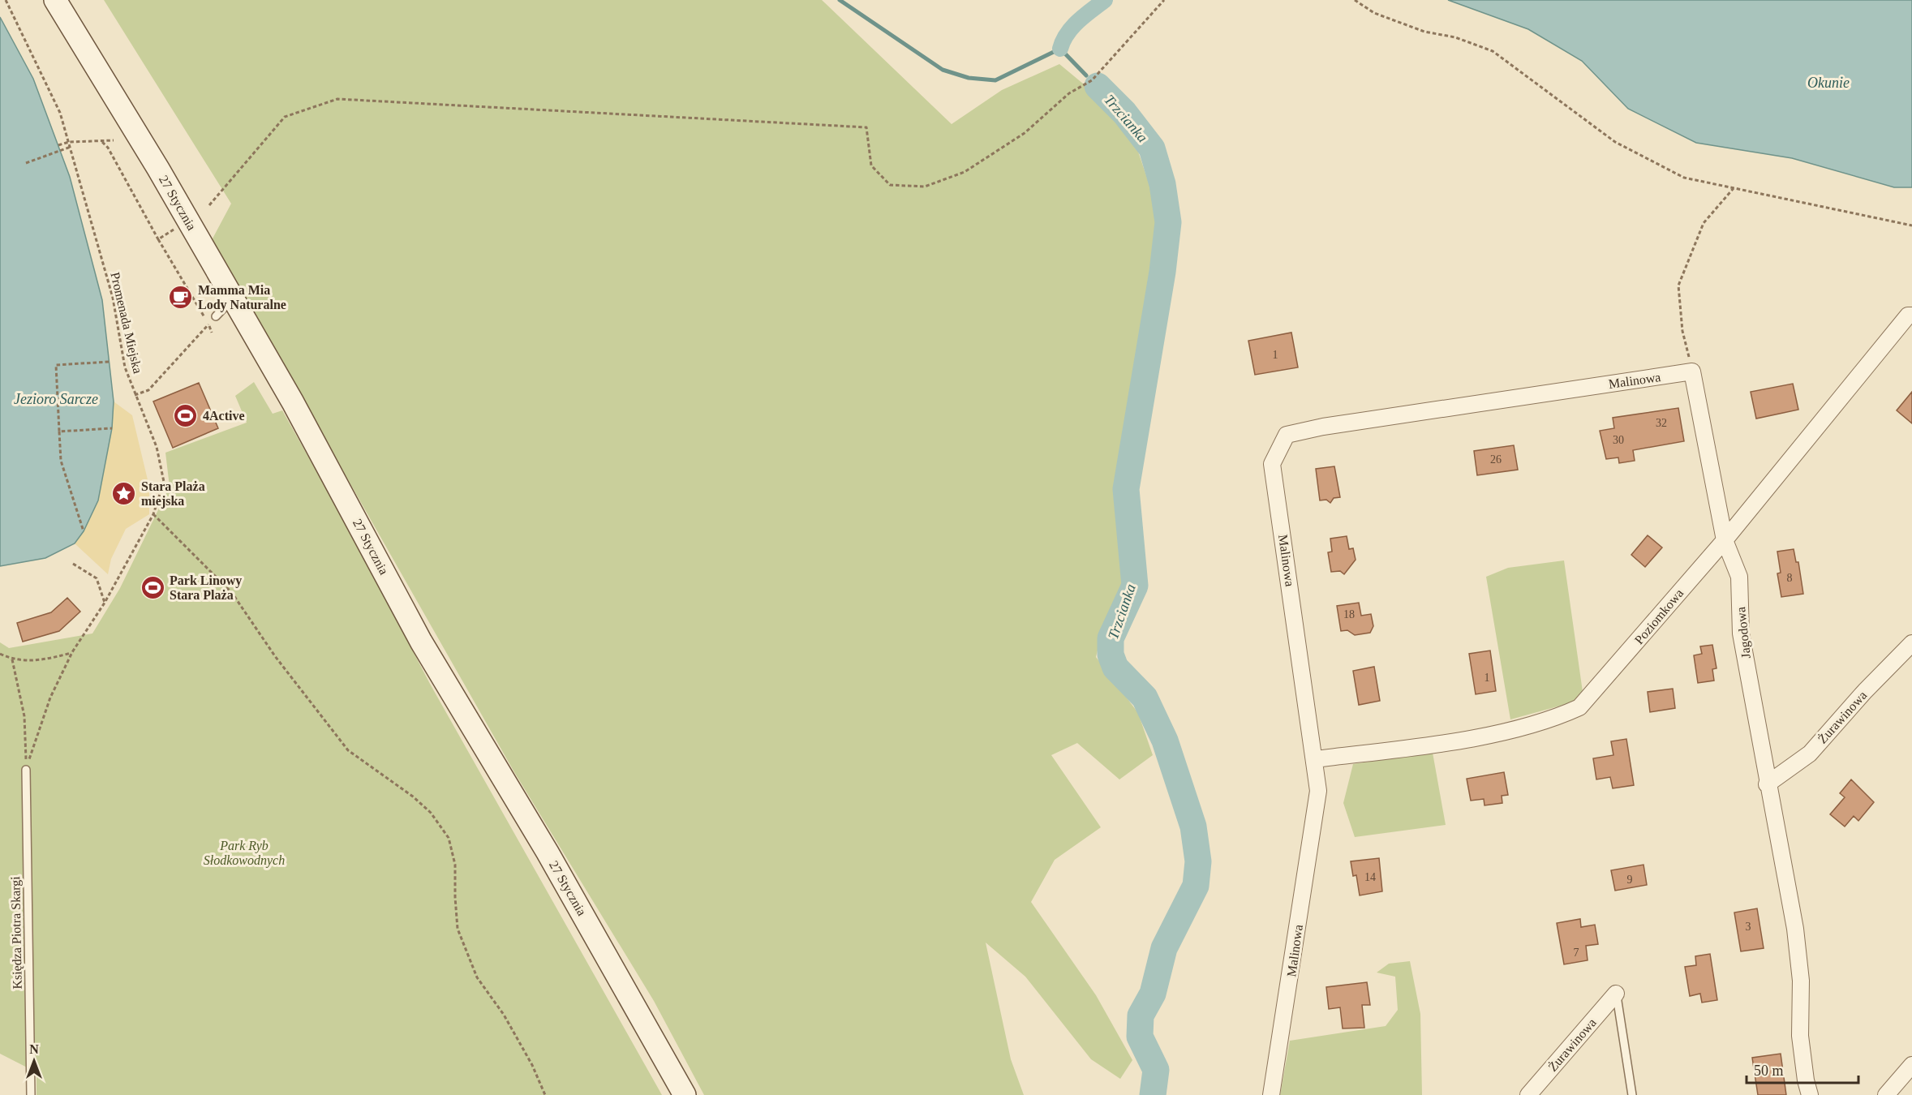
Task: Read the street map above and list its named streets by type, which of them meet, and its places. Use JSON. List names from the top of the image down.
{
  "streets": {
    "main road": ["27 Stycznia"],
    "street": [
      "Malinowa",
      "Poziomkowa",
      "Jagodowa",
      "Żurawinowa"
    ],
    "lane": ["Księdza Piotra Skargi"],
    "path": ["Promenada Miejska"]
  },
  "crossings": [
    ["Promenada Miejska", "Księdza Piotra Skargi"],
    ["Malinowa", "Poziomkowa"],
    ["Malinowa", "Jagodowa"],
    ["Poziomkowa", "Jagodowa"],
    ["Jagodowa", "Żurawinowa"]
  ],
  "water": ["Okunie", "Trzcianka", "Jezioro Sarcze"],
  "parks": ["Park Ryb Słodkowodnych"],
  "places": {
    "cafe": ["Mamma Mia Lody Naturalne"],
    "sports": ["4Active", "Park Linowy Stara Plaża"],
    "place": ["Stara Plaża miejska"]
  },
  "house_numbers": [
    "1",
    "32",
    "30",
    "26",
    "8",
    "18",
    "1",
    "14",
    "9",
    "3",
    "7"
  ],
  "scale_bar": "50 m",
  "north": "top"
}
